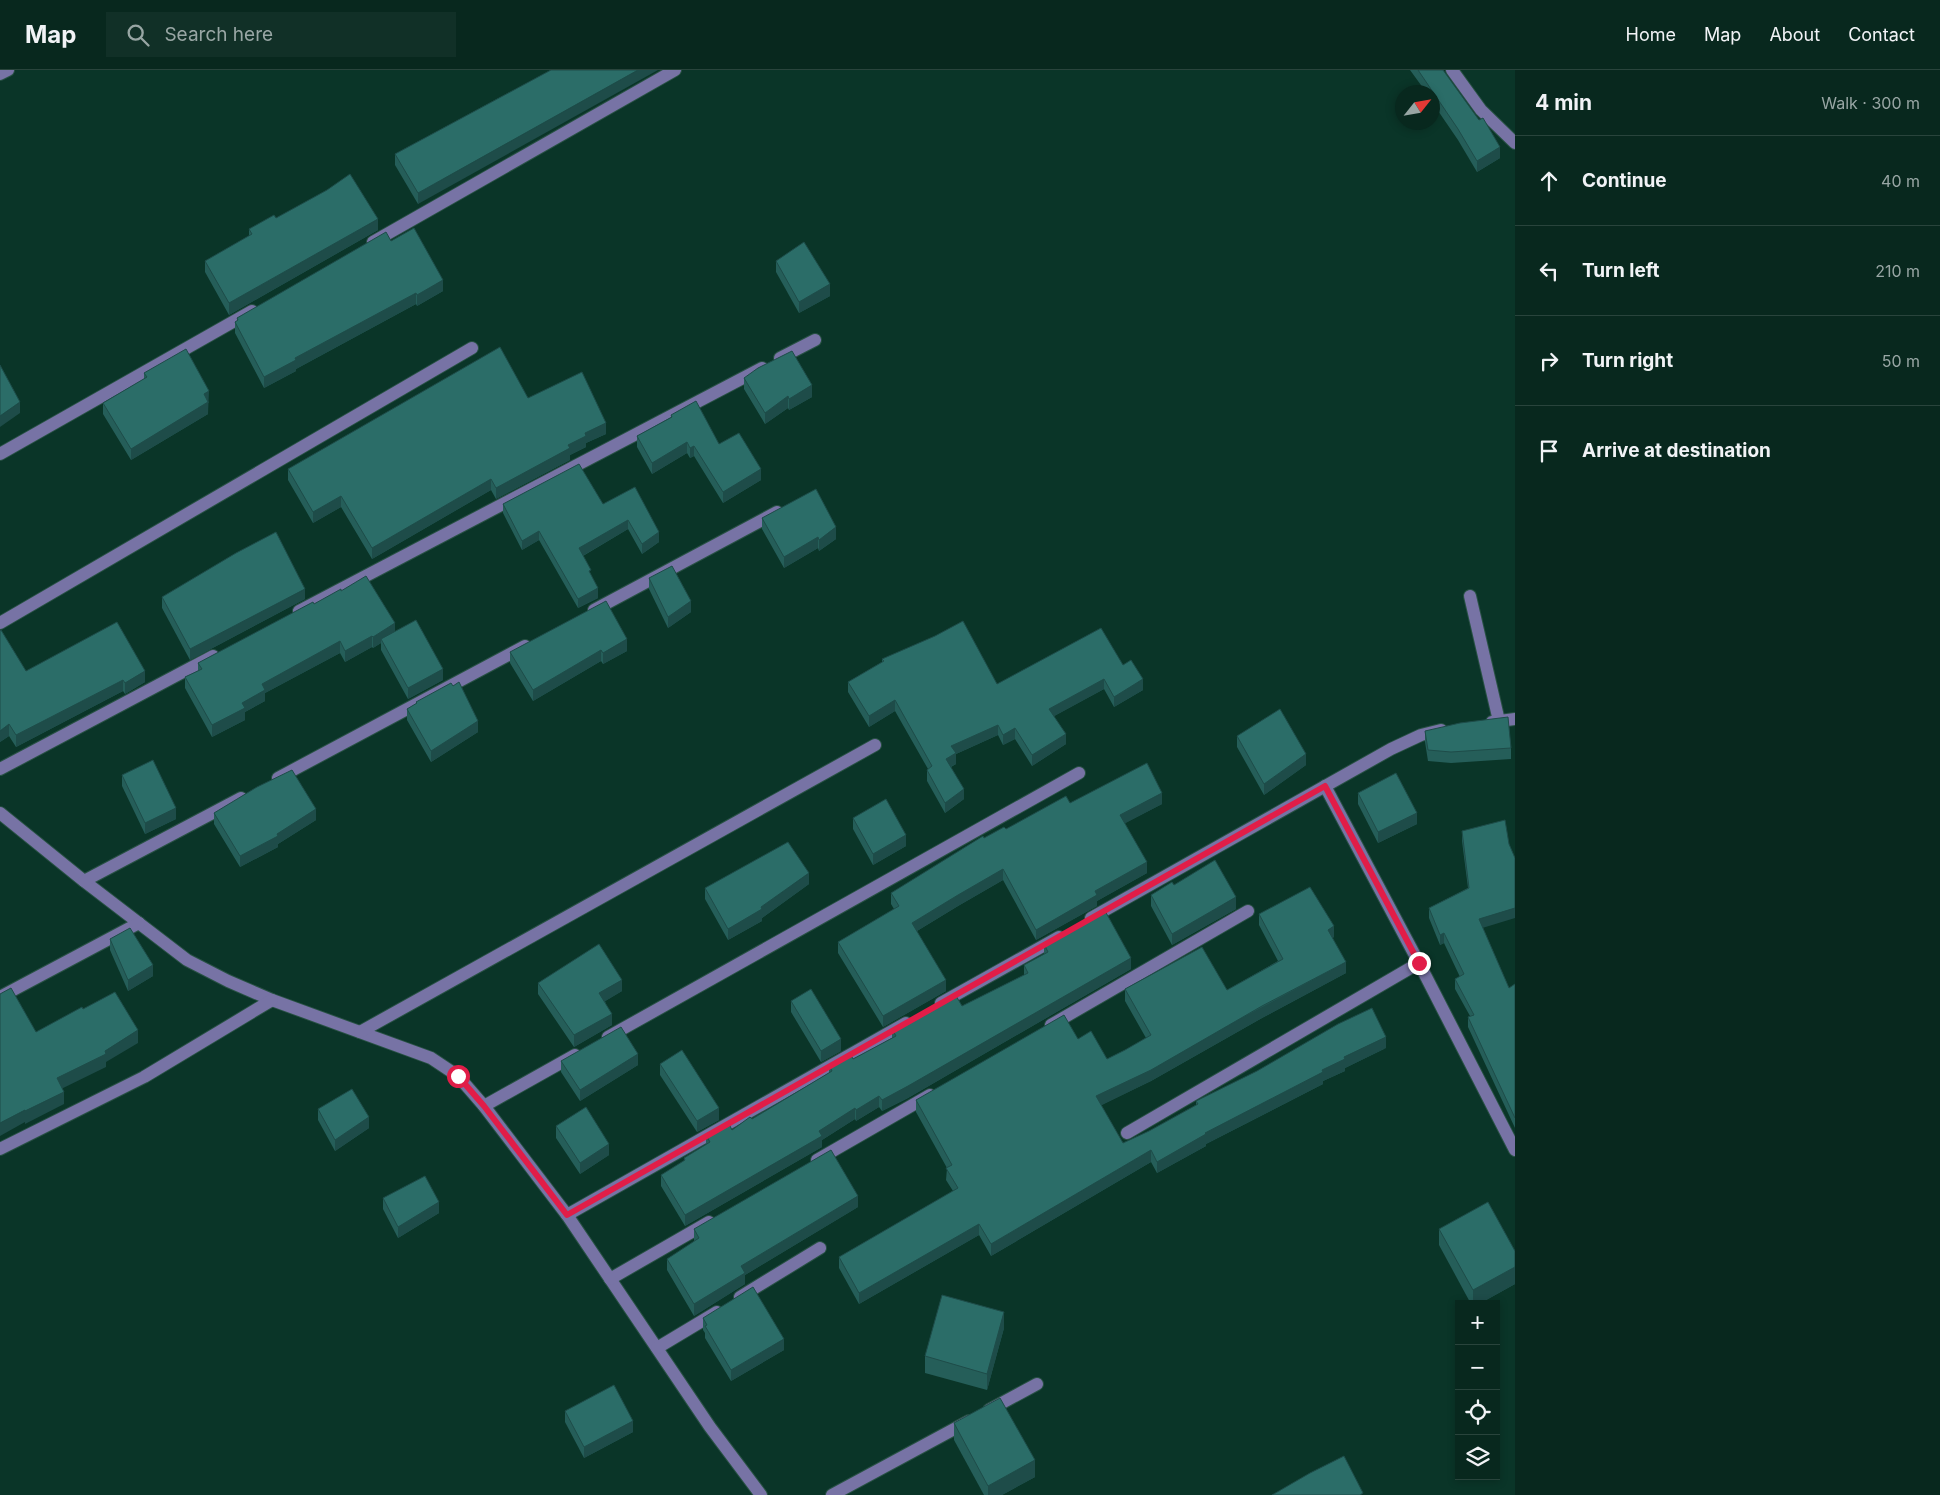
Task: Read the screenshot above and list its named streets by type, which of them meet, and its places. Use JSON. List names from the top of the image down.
{
  "north": "top right",
  "page": {
    "header": "Map",
    "search": "Search here",
    "nav": [
      "Home",
      "Map",
      "About",
      "Contact"
    ],
    "heading": ["4 min", "Walk · 300 m"],
    "list": [
      ["Continue", "40 m"],
      ["Turn left", "210 m"],
      ["Turn right", "50 m"],
      "Arrive at destination"
    ],
    "map_buttons": ["+", "−"]
  }
}
